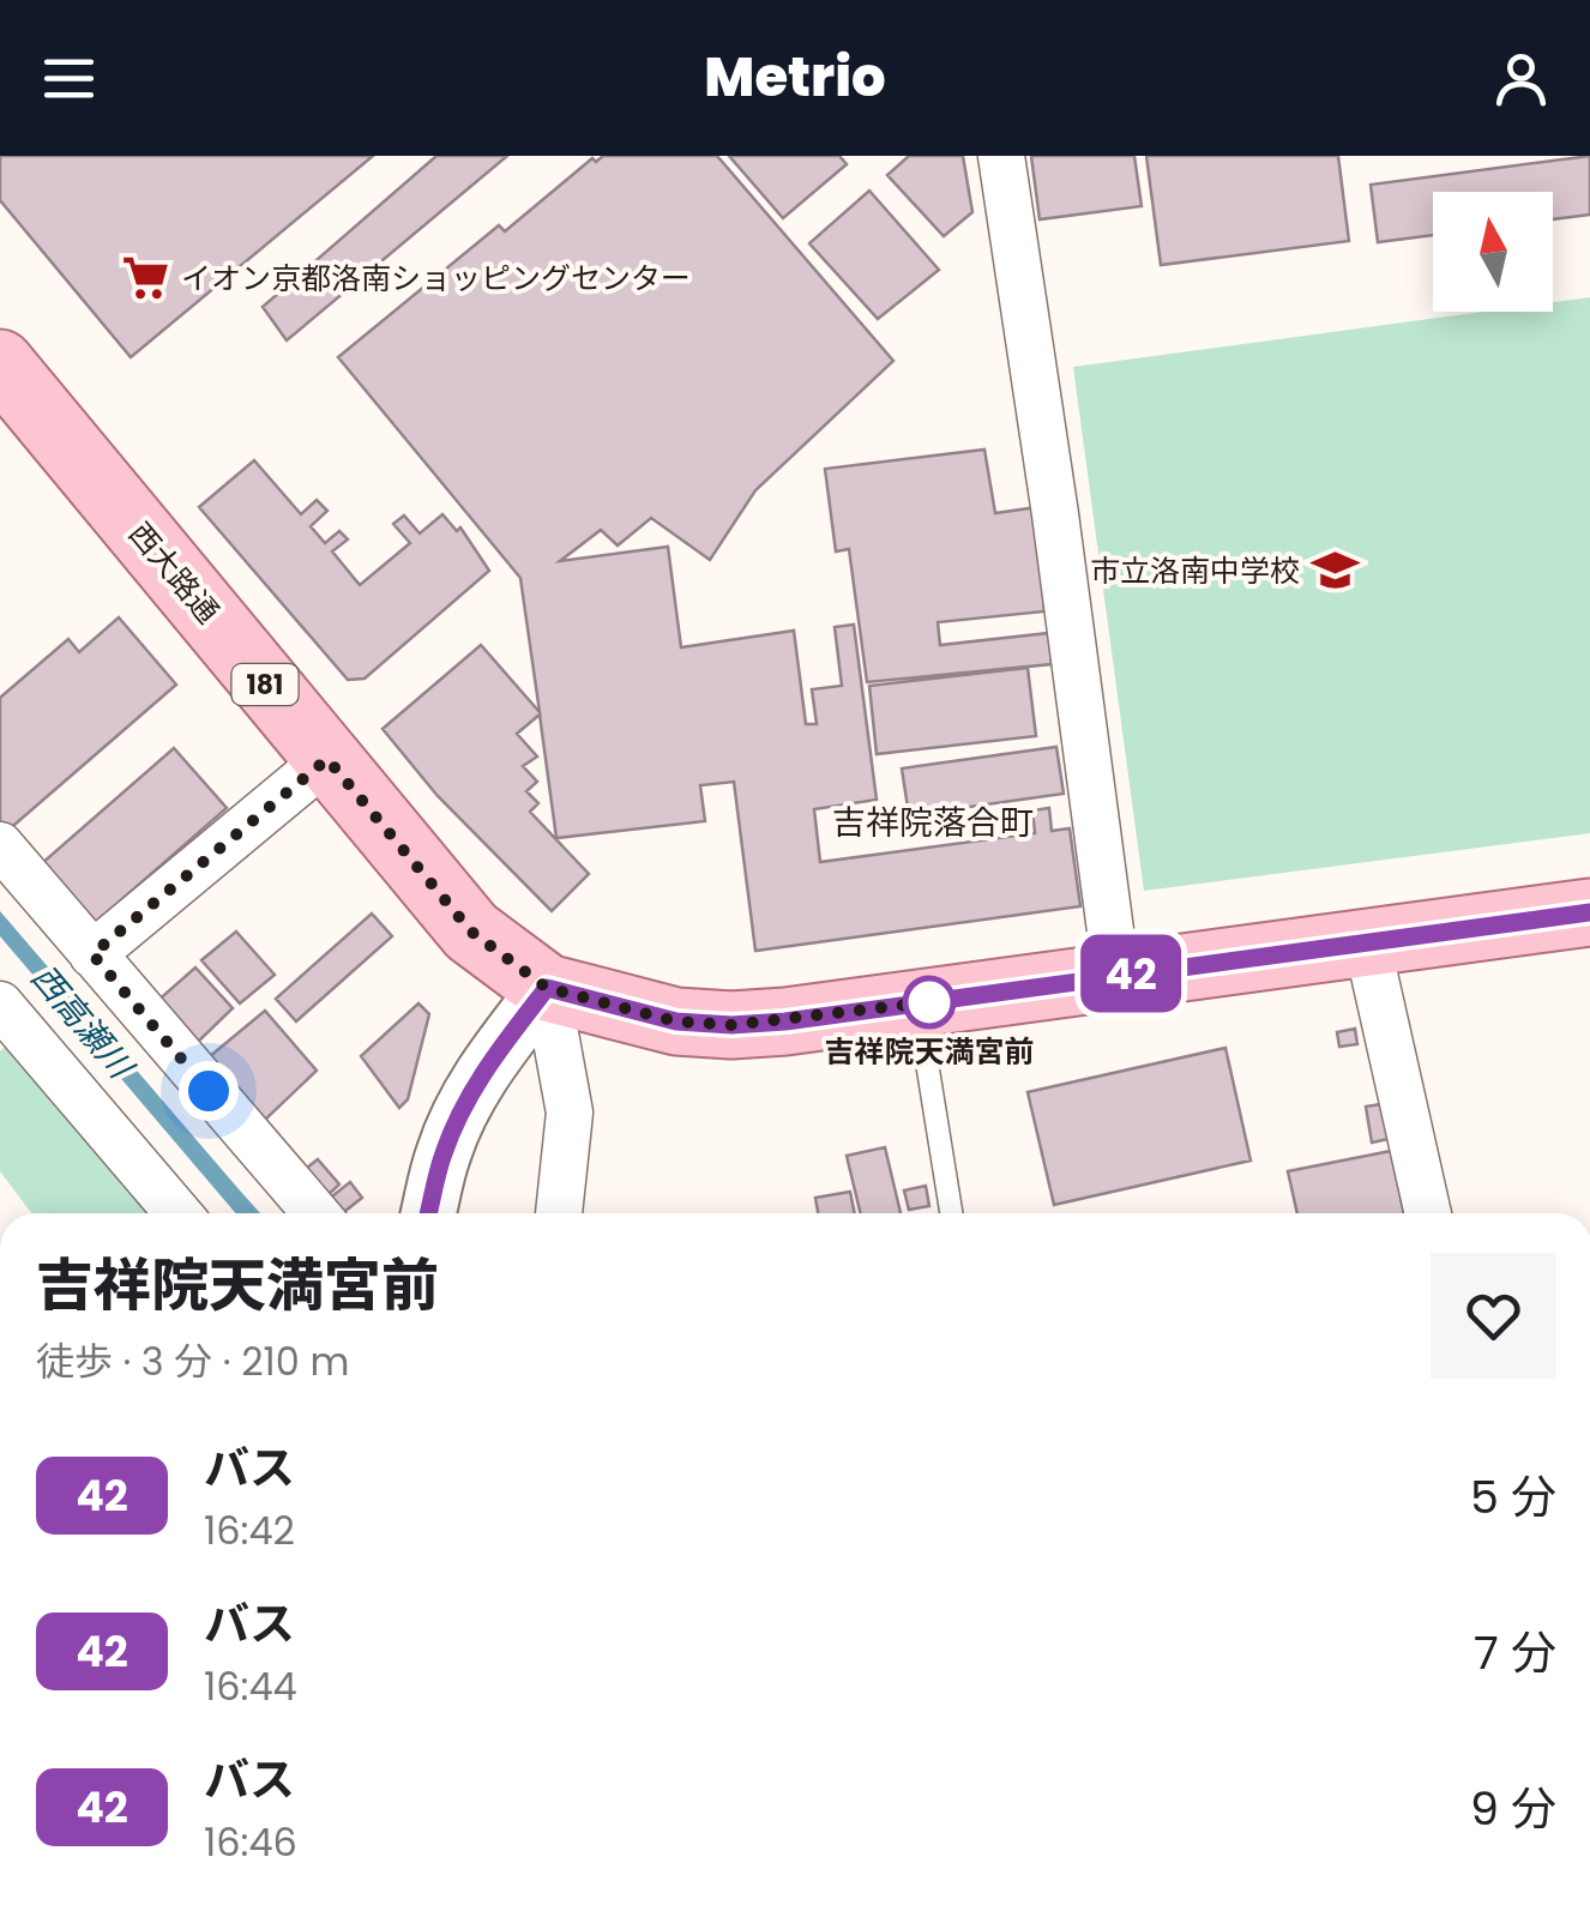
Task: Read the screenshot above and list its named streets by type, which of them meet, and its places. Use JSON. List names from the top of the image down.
{
  "streets": {
    "main road": ["西大路通", "181"]
  },
  "crossings": [
    ["西大路通", "181"]
  ],
  "districts": ["吉祥院落合町"],
  "water": ["西高瀬川"],
  "places": {
    "supermarket": ["イオン京都洛南ショッピングセンター"],
    "school or university": ["市立洛南中学校"],
    "other": ["吉祥院天満宮前"]
  },
  "lines": ["bus line 42"],
  "north": "top",
  "page": {
    "header": "Metrio",
    "on_map": "42",
    "heading": ["吉祥院天満宮前", "徒歩 · 3 分 · 210 m"],
    "list": [
      {
        "mark": "42",
        "name": "バス",
        "note": "16:42",
        "value": "5 分"
      },
      {
        "mark": "42",
        "name": "バス",
        "note": "16:44",
        "value": "7 分"
      },
      {
        "mark": "42",
        "name": "バス",
        "note": "16:46",
        "value": "9 分"
      }
    ]
  }
}
